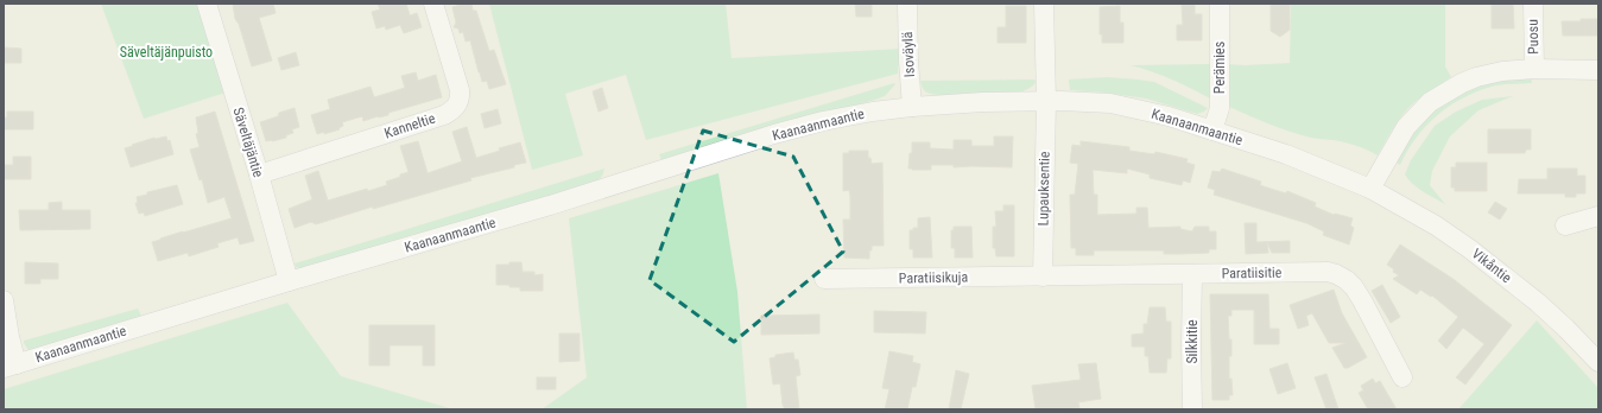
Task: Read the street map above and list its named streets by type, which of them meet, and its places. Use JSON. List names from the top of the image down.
{
  "streets": {
    "street": [
      "Puosu",
      "Isoväylä",
      "Perämies",
      "Kaanaanmaantie",
      "Kanneltie",
      "Säveltäjäntie",
      "Lupauksentie",
      "Vikåntie",
      "Paratiisitie",
      "Paratiisikuja",
      "Silkkitie"
    ]
  },
  "crossings": [
    ["Isoväylä", "Kaanaanmaantie"],
    ["Perämies", "Kaanaanmaantie"],
    ["Kaanaanmaantie", "Säveltäjäntie"],
    ["Kaanaanmaantie", "Lupauksentie"],
    ["Kaanaanmaantie", "Vikåntie"],
    ["Kanneltie", "Säveltäjäntie"],
    ["Lupauksentie", "Paratiisitie"],
    ["Lupauksentie", "Paratiisikuja"],
    ["Paratiisitie", "Paratiisikuja"],
    ["Paratiisitie", "Silkkitie"]
  ],
  "parks": ["Säveltäjänpuisto"]
}
